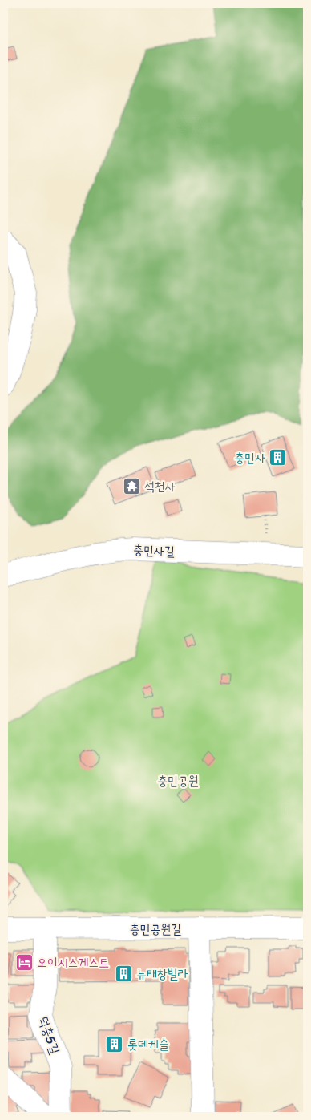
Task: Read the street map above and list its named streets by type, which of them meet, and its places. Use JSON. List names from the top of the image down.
{
  "streets": {
    "street": ["충민사길", "충민공원길", "덕충5길"]
  },
  "crossings": [
    ["충민공원길", "덕충5길"]
  ],
  "parks": ["충민공원"],
  "places": {
    "building": ["충민사", "뉴태창빌라", "롯데케슬"],
    "temple": ["석천사"],
    "hotel": ["오이시스게스트"]
  }
}
